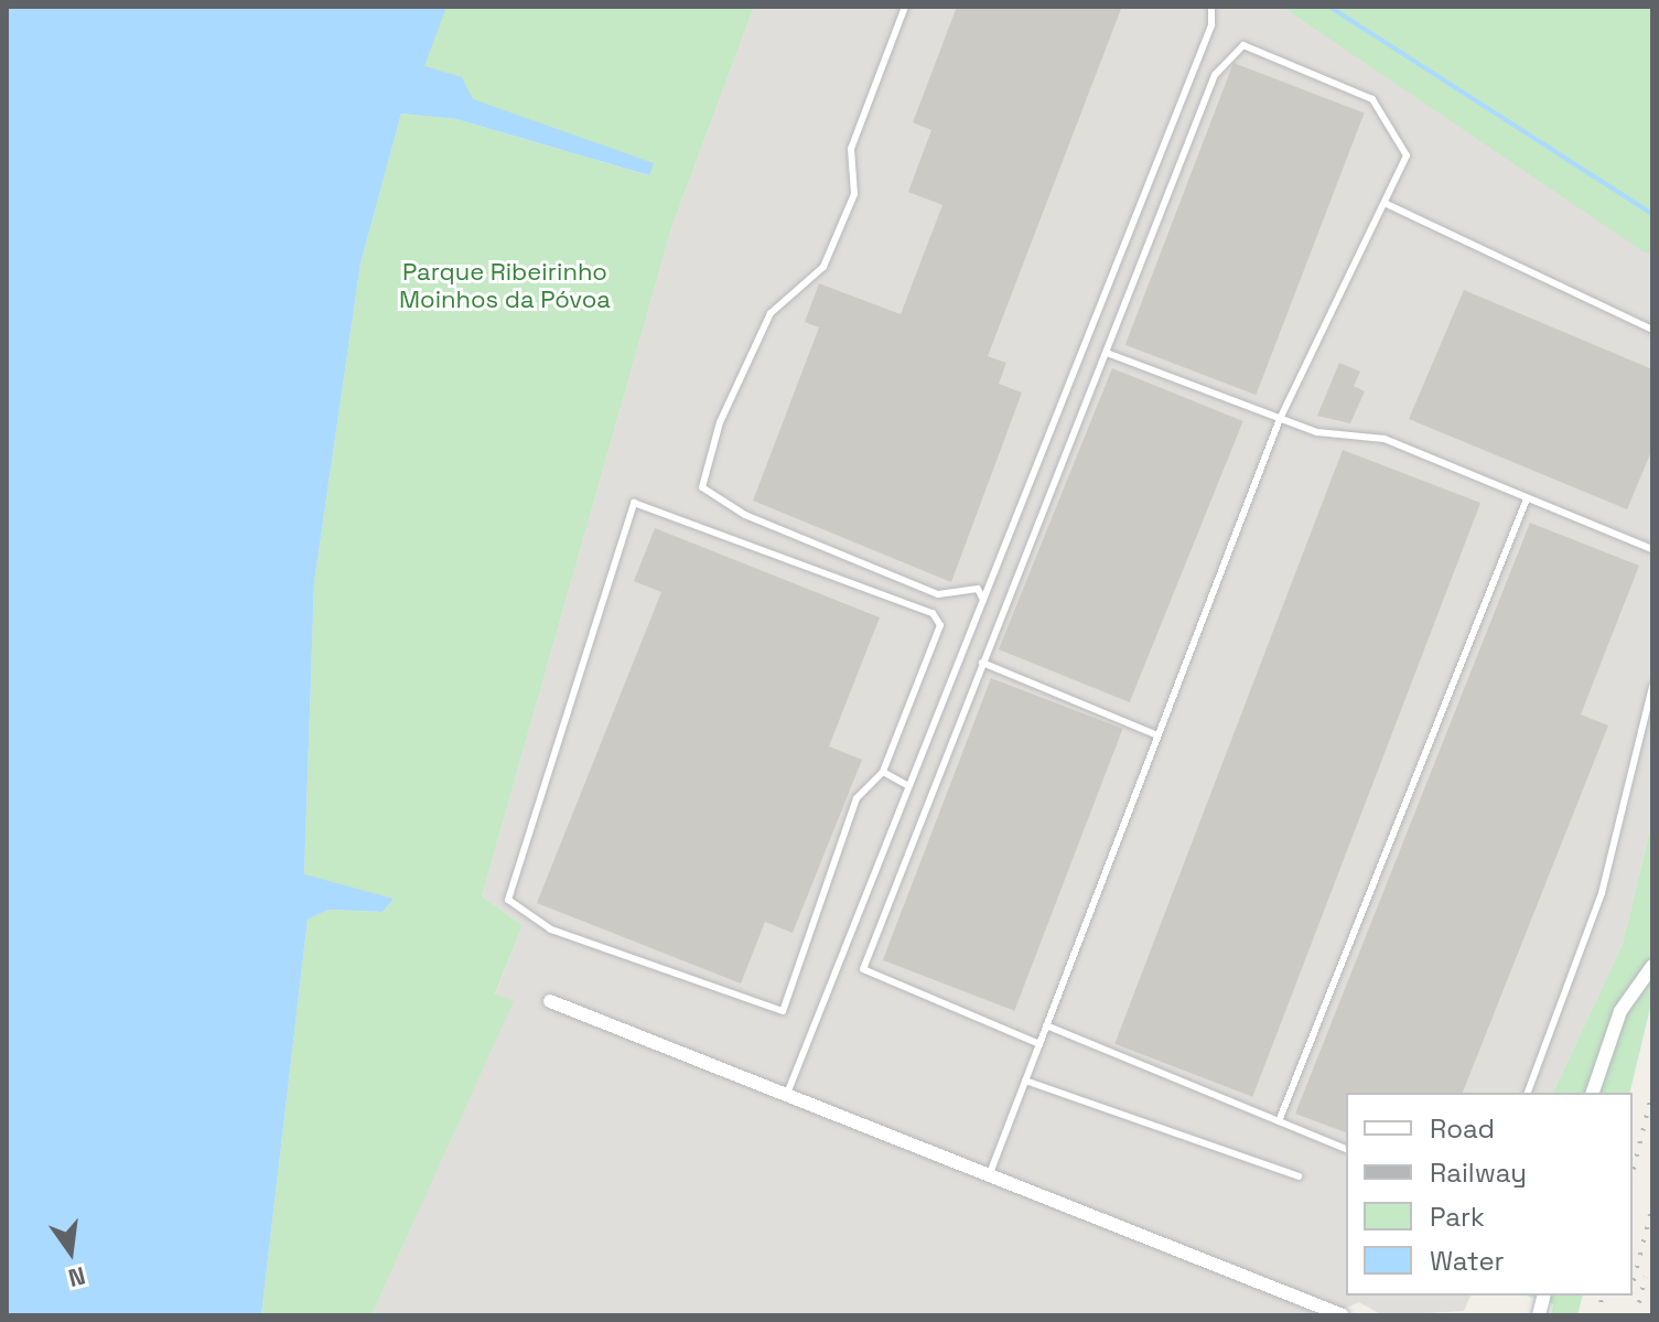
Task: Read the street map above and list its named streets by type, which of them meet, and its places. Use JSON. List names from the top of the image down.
{
  "parks": ["Parque Ribeirinho Moinhos da Póvoa"],
  "legend": [
    "Road",
    "Railway",
    "Park",
    "Water"
  ],
  "north": "bottom"
}
